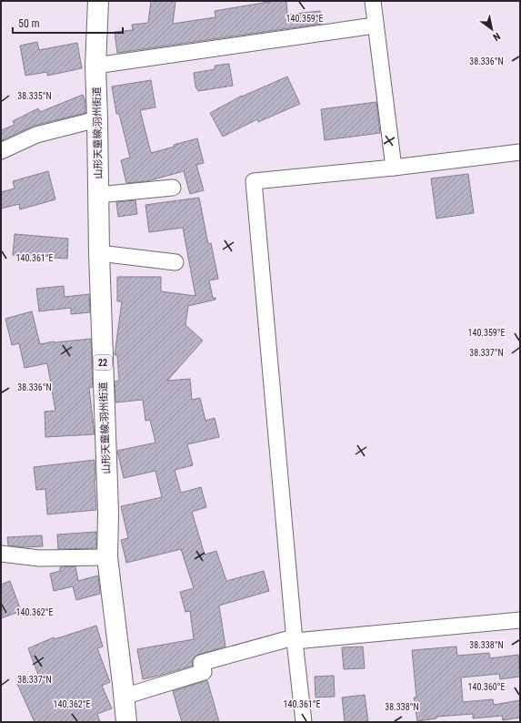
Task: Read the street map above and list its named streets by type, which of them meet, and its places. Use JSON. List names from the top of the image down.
{
  "streets": {
    "main road": ["山形天童線;羽州街道", "22"]
  },
  "scale_bar": "50 m",
  "north": "bottom right",
  "coordinates": [
    "140.359°E",
    "38.336°N",
    "38.335°N",
    "140.361°E",
    "38.337°N",
    "140.362°E",
    "38.338°N",
    "140.360°E"
  ]
}
